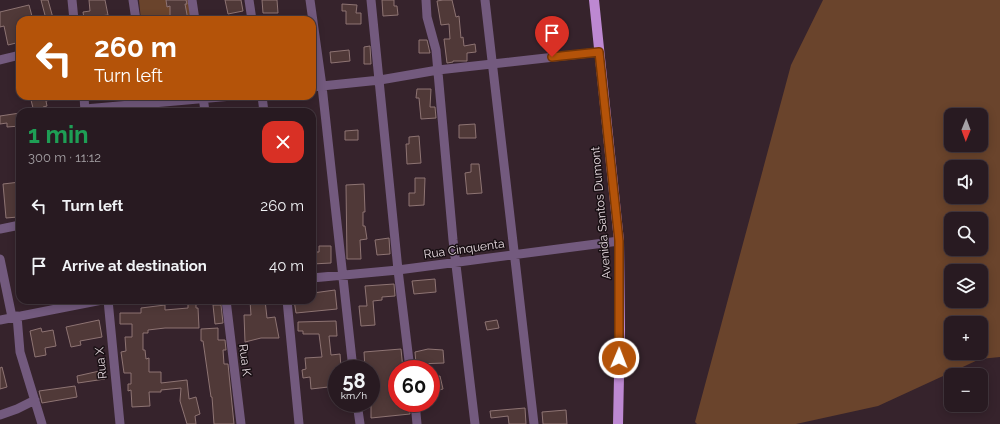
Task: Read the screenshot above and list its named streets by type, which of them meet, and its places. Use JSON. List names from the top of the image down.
{
  "streets": {
    "main road": ["Avenida Santos Dumont"],
    "street": ["Rua Cinquenta", "Rua K", "Rua X"]
  },
  "crossings": [
    ["Avenida Santos Dumont", "Rua Cinquenta"]
  ],
  "north": "bottom",
  "page": {
    "turn": ["260 m", "Turn left"],
    "map_buttons": ["+", "−"],
    "heading": ["1 min", "300 m · 11:12"],
    "list": [
      {
        "name": "Turn left",
        "value": "260 m"
      },
      {
        "name": "Arrive at destination",
        "value": "40 m"
      }
    ],
    "speed": "58 km/h",
    "limit": "60"
  }
}
